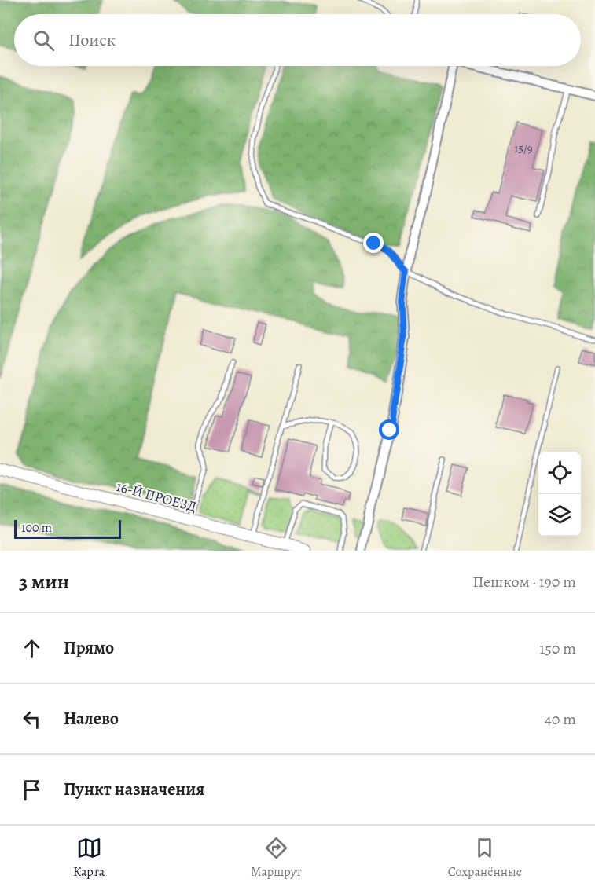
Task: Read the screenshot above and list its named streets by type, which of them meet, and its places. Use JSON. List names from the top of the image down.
{
  "streets": {
    "street": ["16-Й ПРОЕЗД"]
  },
  "house_numbers": ["15/9"],
  "scale_bar": "100 m",
  "page": {
    "search": "Поиск",
    "scale": "100 m",
    "heading": ["3 мин", "Пешком · 190 m"],
    "list": [
      ["Прямо", "150 m"],
      ["Налево", "40 m"],
      "Пункт назначения"
    ],
    "nav": ["Карта", "Маршрут", "Сохранённые"]
  }
}
